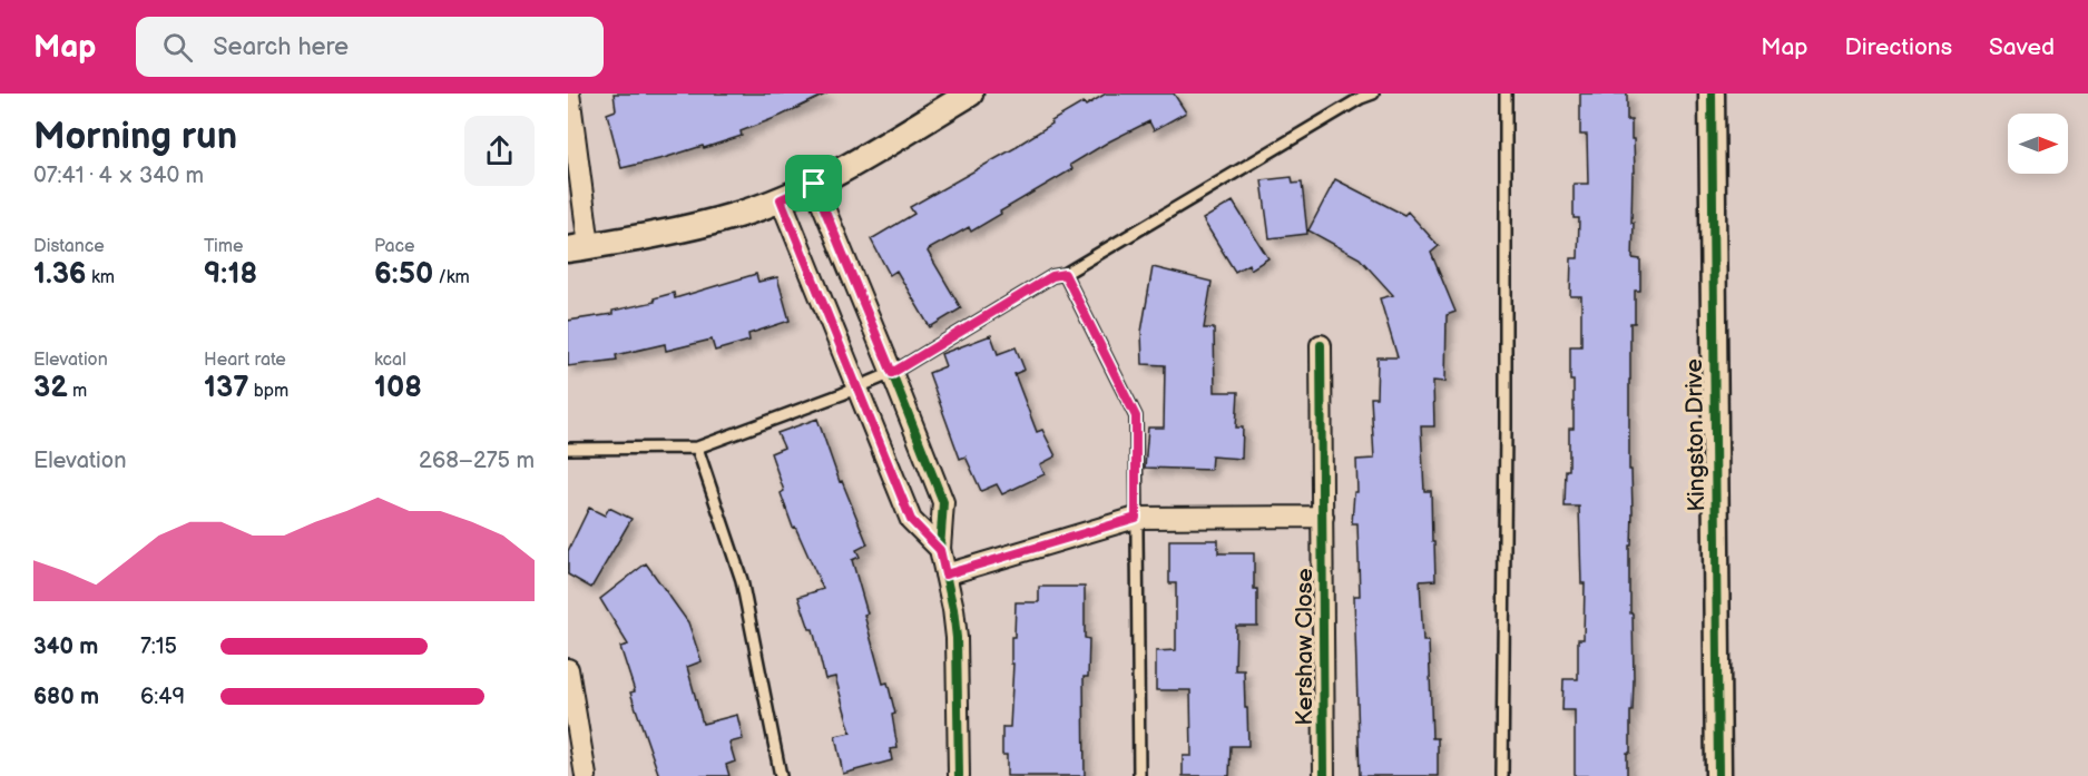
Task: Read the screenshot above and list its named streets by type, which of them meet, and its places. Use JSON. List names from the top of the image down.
{
  "streets": {
    "street": ["Kingston Drive", "Kershaw Close"]
  },
  "north": "right",
  "page": {
    "header": "Map",
    "search": "Search here",
    "nav": ["Map", "Directions", "Saved"],
    "heading": ["Morning run", "07:41 · 4 × 340 m"],
    "stats": [
      ["Distance", "1.36 km"],
      ["Time", "9:18"],
      ["Pace", "6:50 /km"],
      ["Elevation", "32 m"],
      ["Heart rate", "137 bpm"],
      ["kcal", "108"]
    ],
    "chart": ["Elevation", "268–275 m"],
    "list": [
      {
        "name": "340 m",
        "note": "7:15"
      },
      {
        "name": "680 m",
        "note": "6:49"
      }
    ]
  }
}
